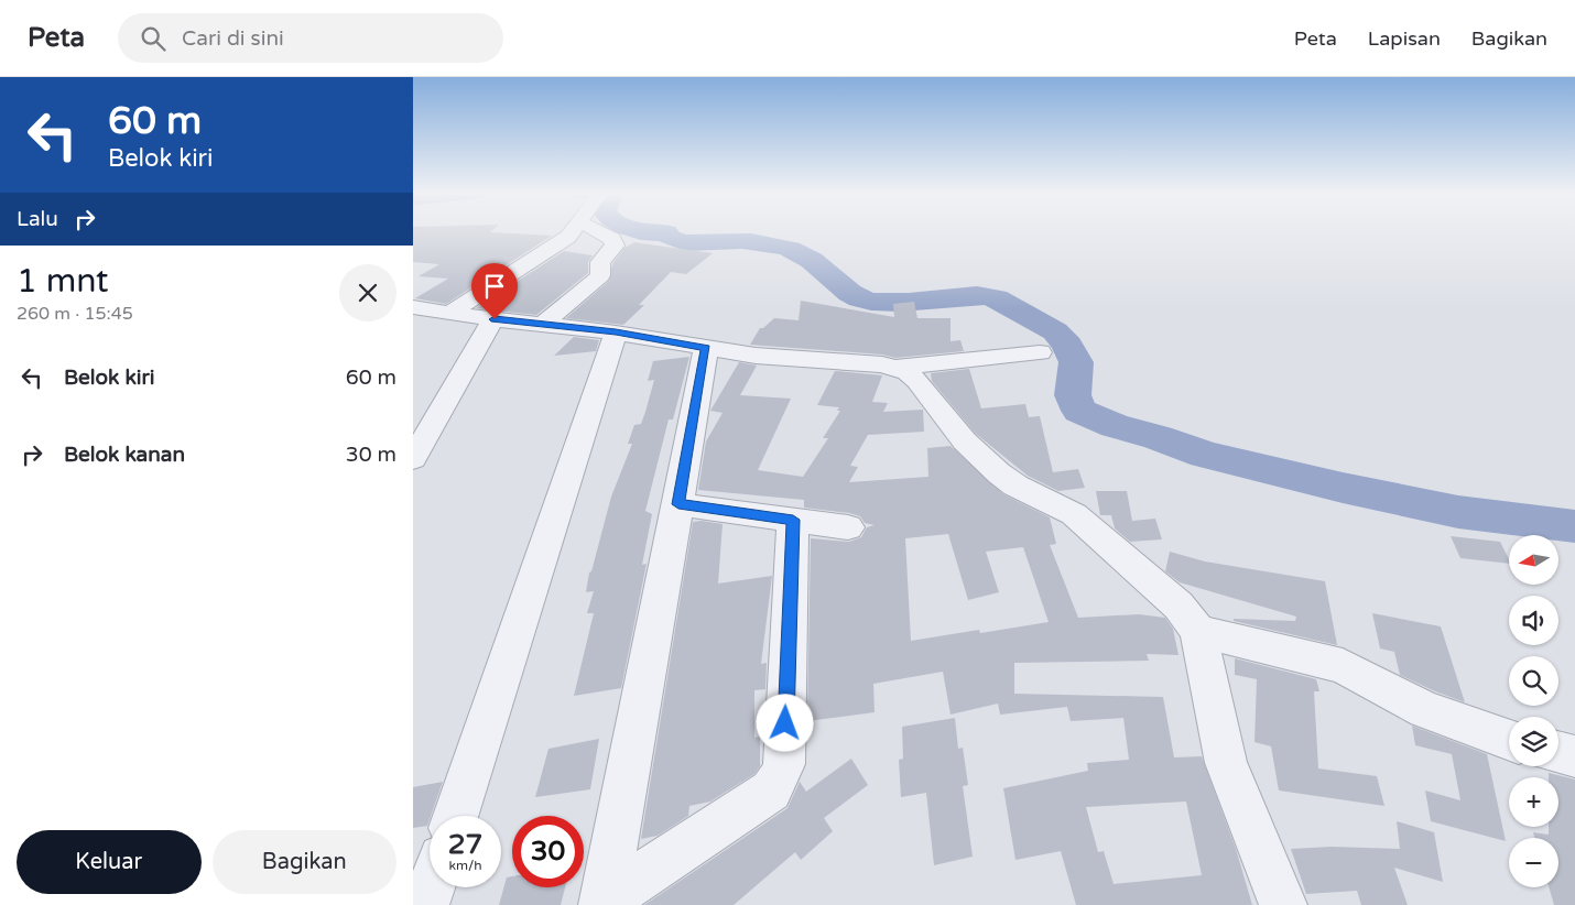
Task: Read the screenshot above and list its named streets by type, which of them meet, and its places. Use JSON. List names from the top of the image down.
{
  "north": "left",
  "page": {
    "header": "Peta",
    "search": "Cari di sini",
    "nav": ["Peta", "Lapisan", "Bagikan"],
    "turn": ["60 m", "Belok kiri"],
    "then": "Lalu",
    "heading": ["1 mnt", "260 m · 15:45"],
    "list": [
      {
        "name": "Belok kiri",
        "value": "60 m"
      },
      {
        "name": "Belok kanan",
        "value": "30 m"
      }
    ],
    "map_buttons": ["+", "−"],
    "speed": "27 km/h",
    "limit": "30",
    "buttons": ["Keluar", "Bagikan"]
  }
}
